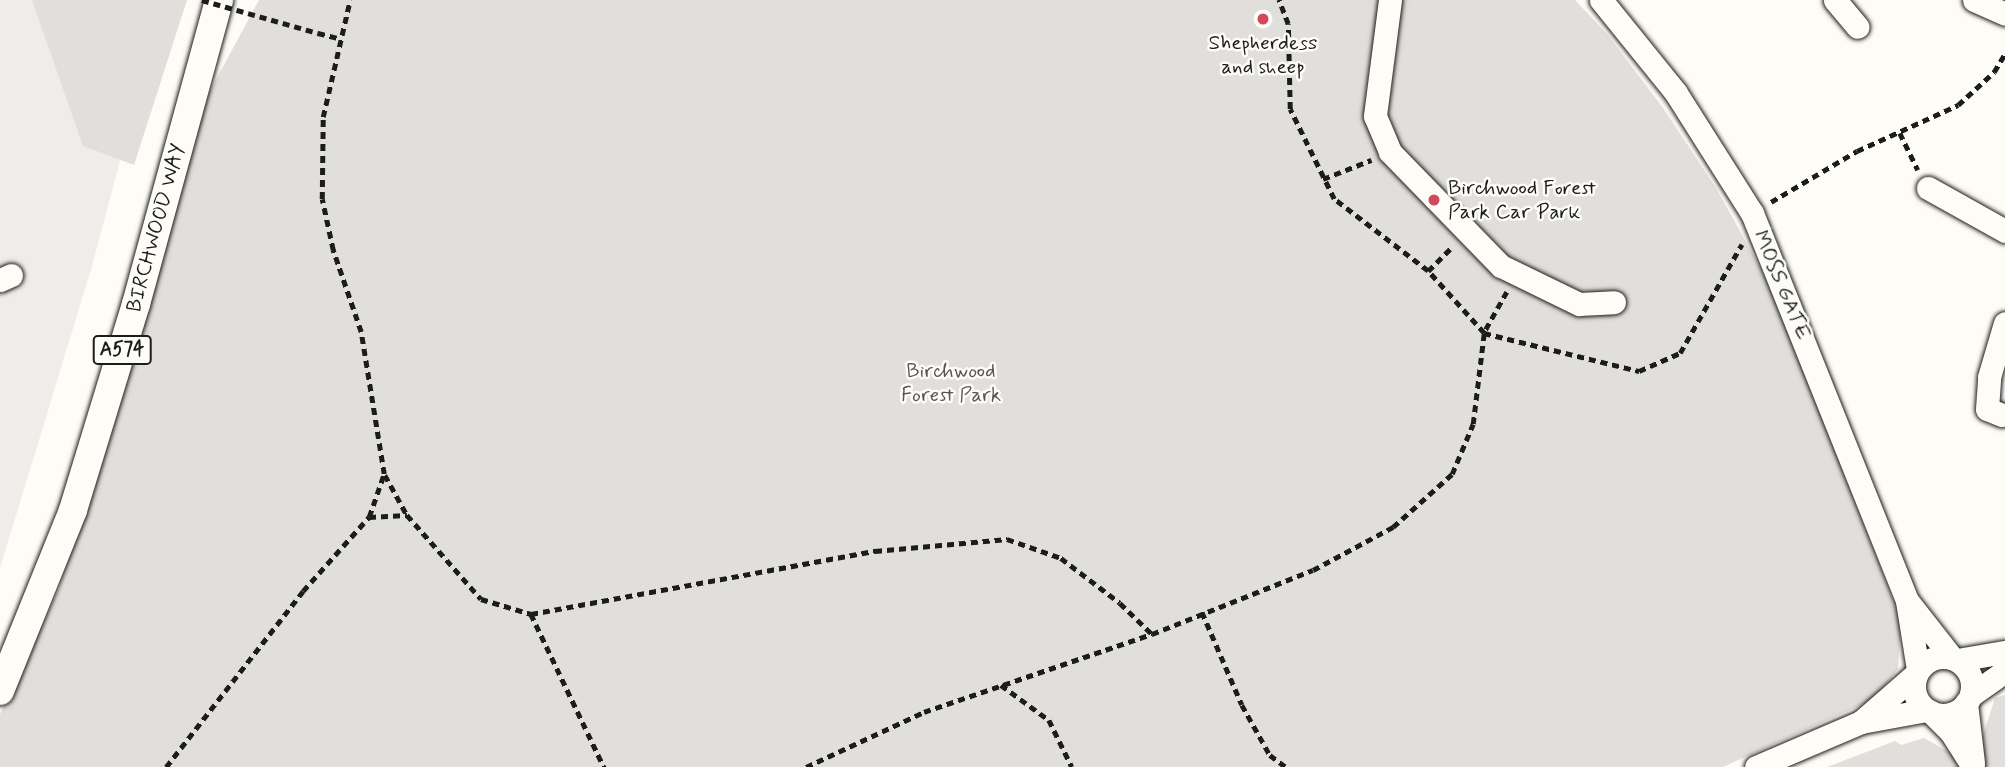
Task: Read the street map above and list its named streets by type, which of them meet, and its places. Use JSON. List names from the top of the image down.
{
  "streets": {
    "main road": ["BIRCHWOOD WAY", "A574"],
    "street": ["MOSS GATE"]
  },
  "parks": ["Birchwood Forest Park"],
  "places": ["Shepherdess and sheep", "Birchwood Forest Park Car Park"]
}
